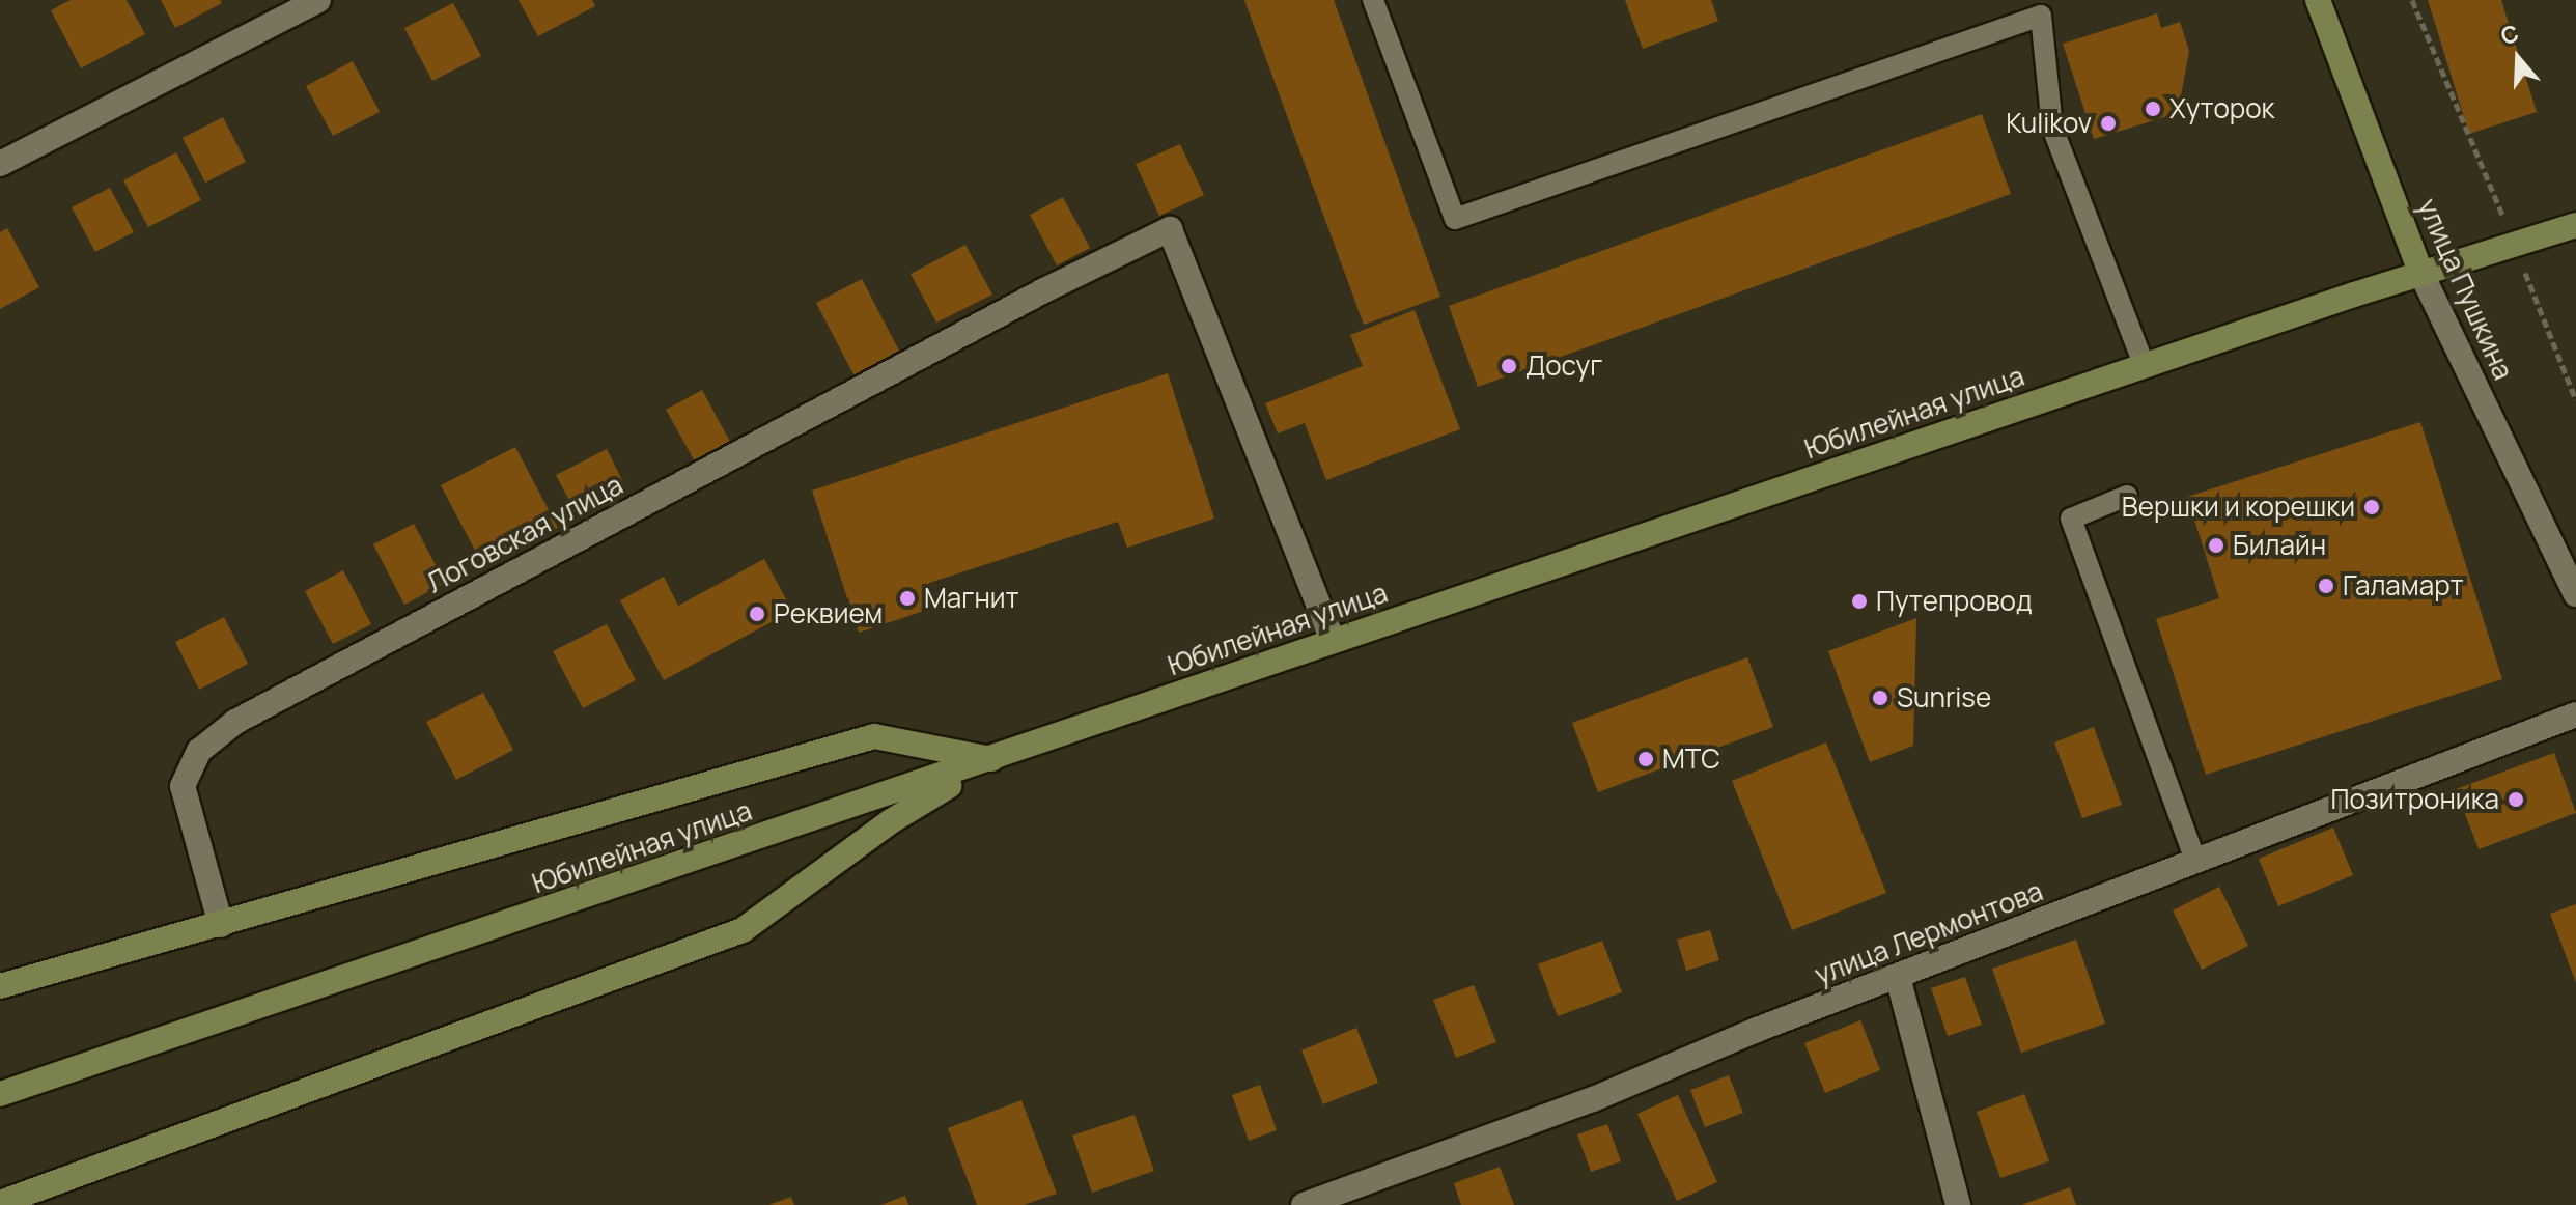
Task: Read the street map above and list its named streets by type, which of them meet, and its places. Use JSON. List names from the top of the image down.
{
  "streets": {
    "main road": ["улица Пушкина", "Юбилейная улица"],
    "street": ["Логовская улица", "улица Лермонтова"]
  },
  "crossings": [
    ["улица Пушкина", "Юбилейная улица"],
    ["Юбилейная улица", "Логовская улица"]
  ],
  "places": [
    "Хуторок",
    "Kulikov",
    "Досуг",
    "Вершки и корешки",
    "Билайн",
    "Галамарт",
    "Магнит",
    "Путепровод",
    "Реквием",
    "Sunrise",
    "МТС",
    "Позитроника"
  ],
  "north": "top"
}
